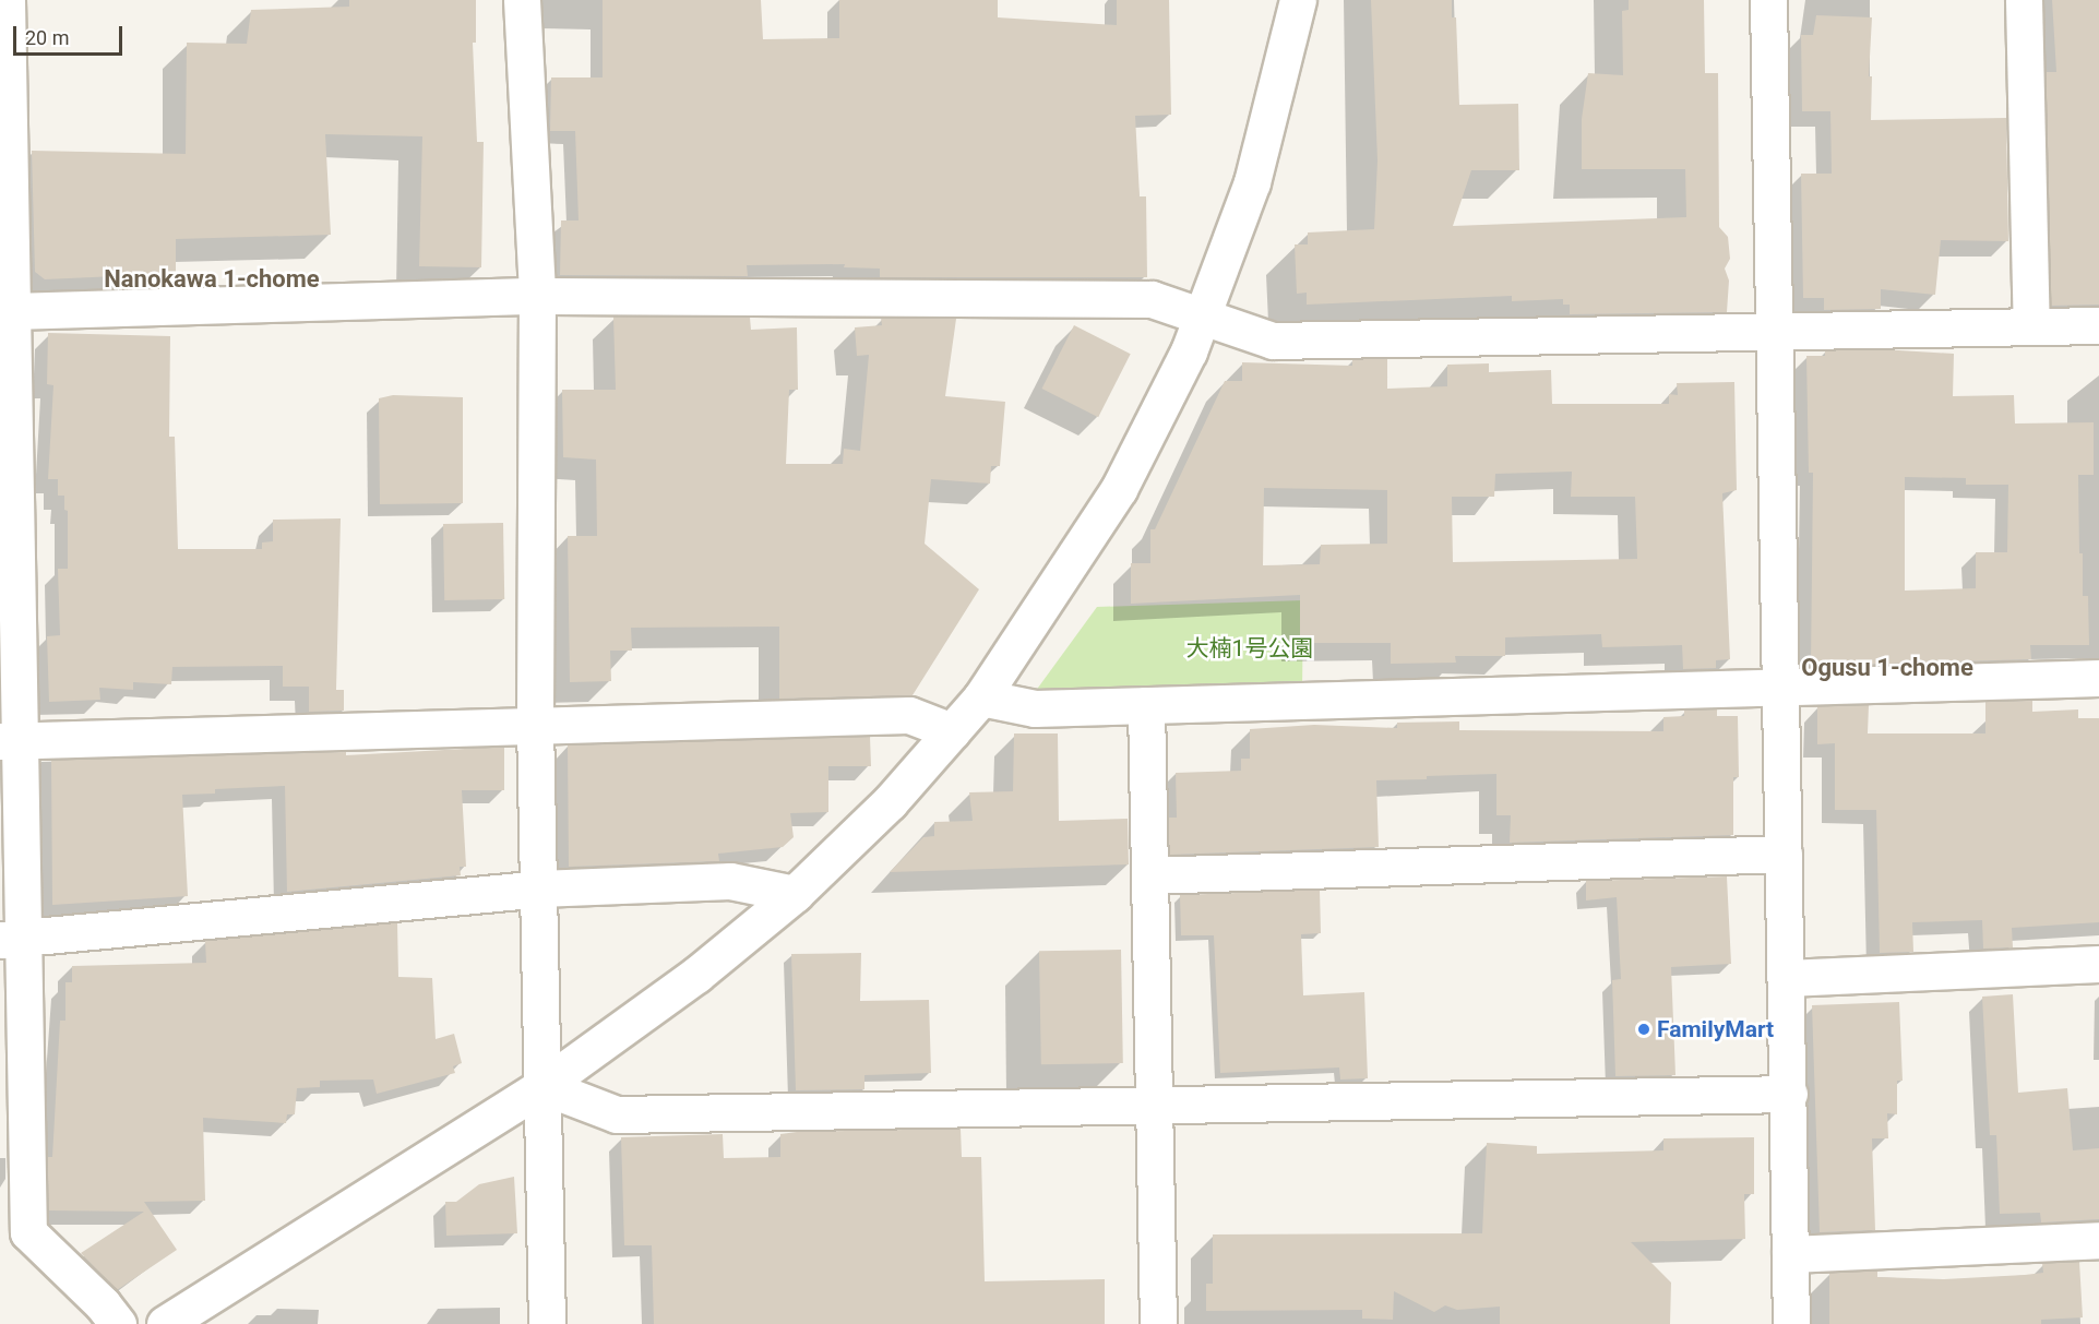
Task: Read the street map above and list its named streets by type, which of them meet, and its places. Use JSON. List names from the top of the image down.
{
  "districts": ["Nanokawa 1-chome", "Ogusu 1-chome"],
  "parks": ["大楠1号公園"],
  "places": ["FamilyMart"],
  "scale_bar": "20 m"
}
